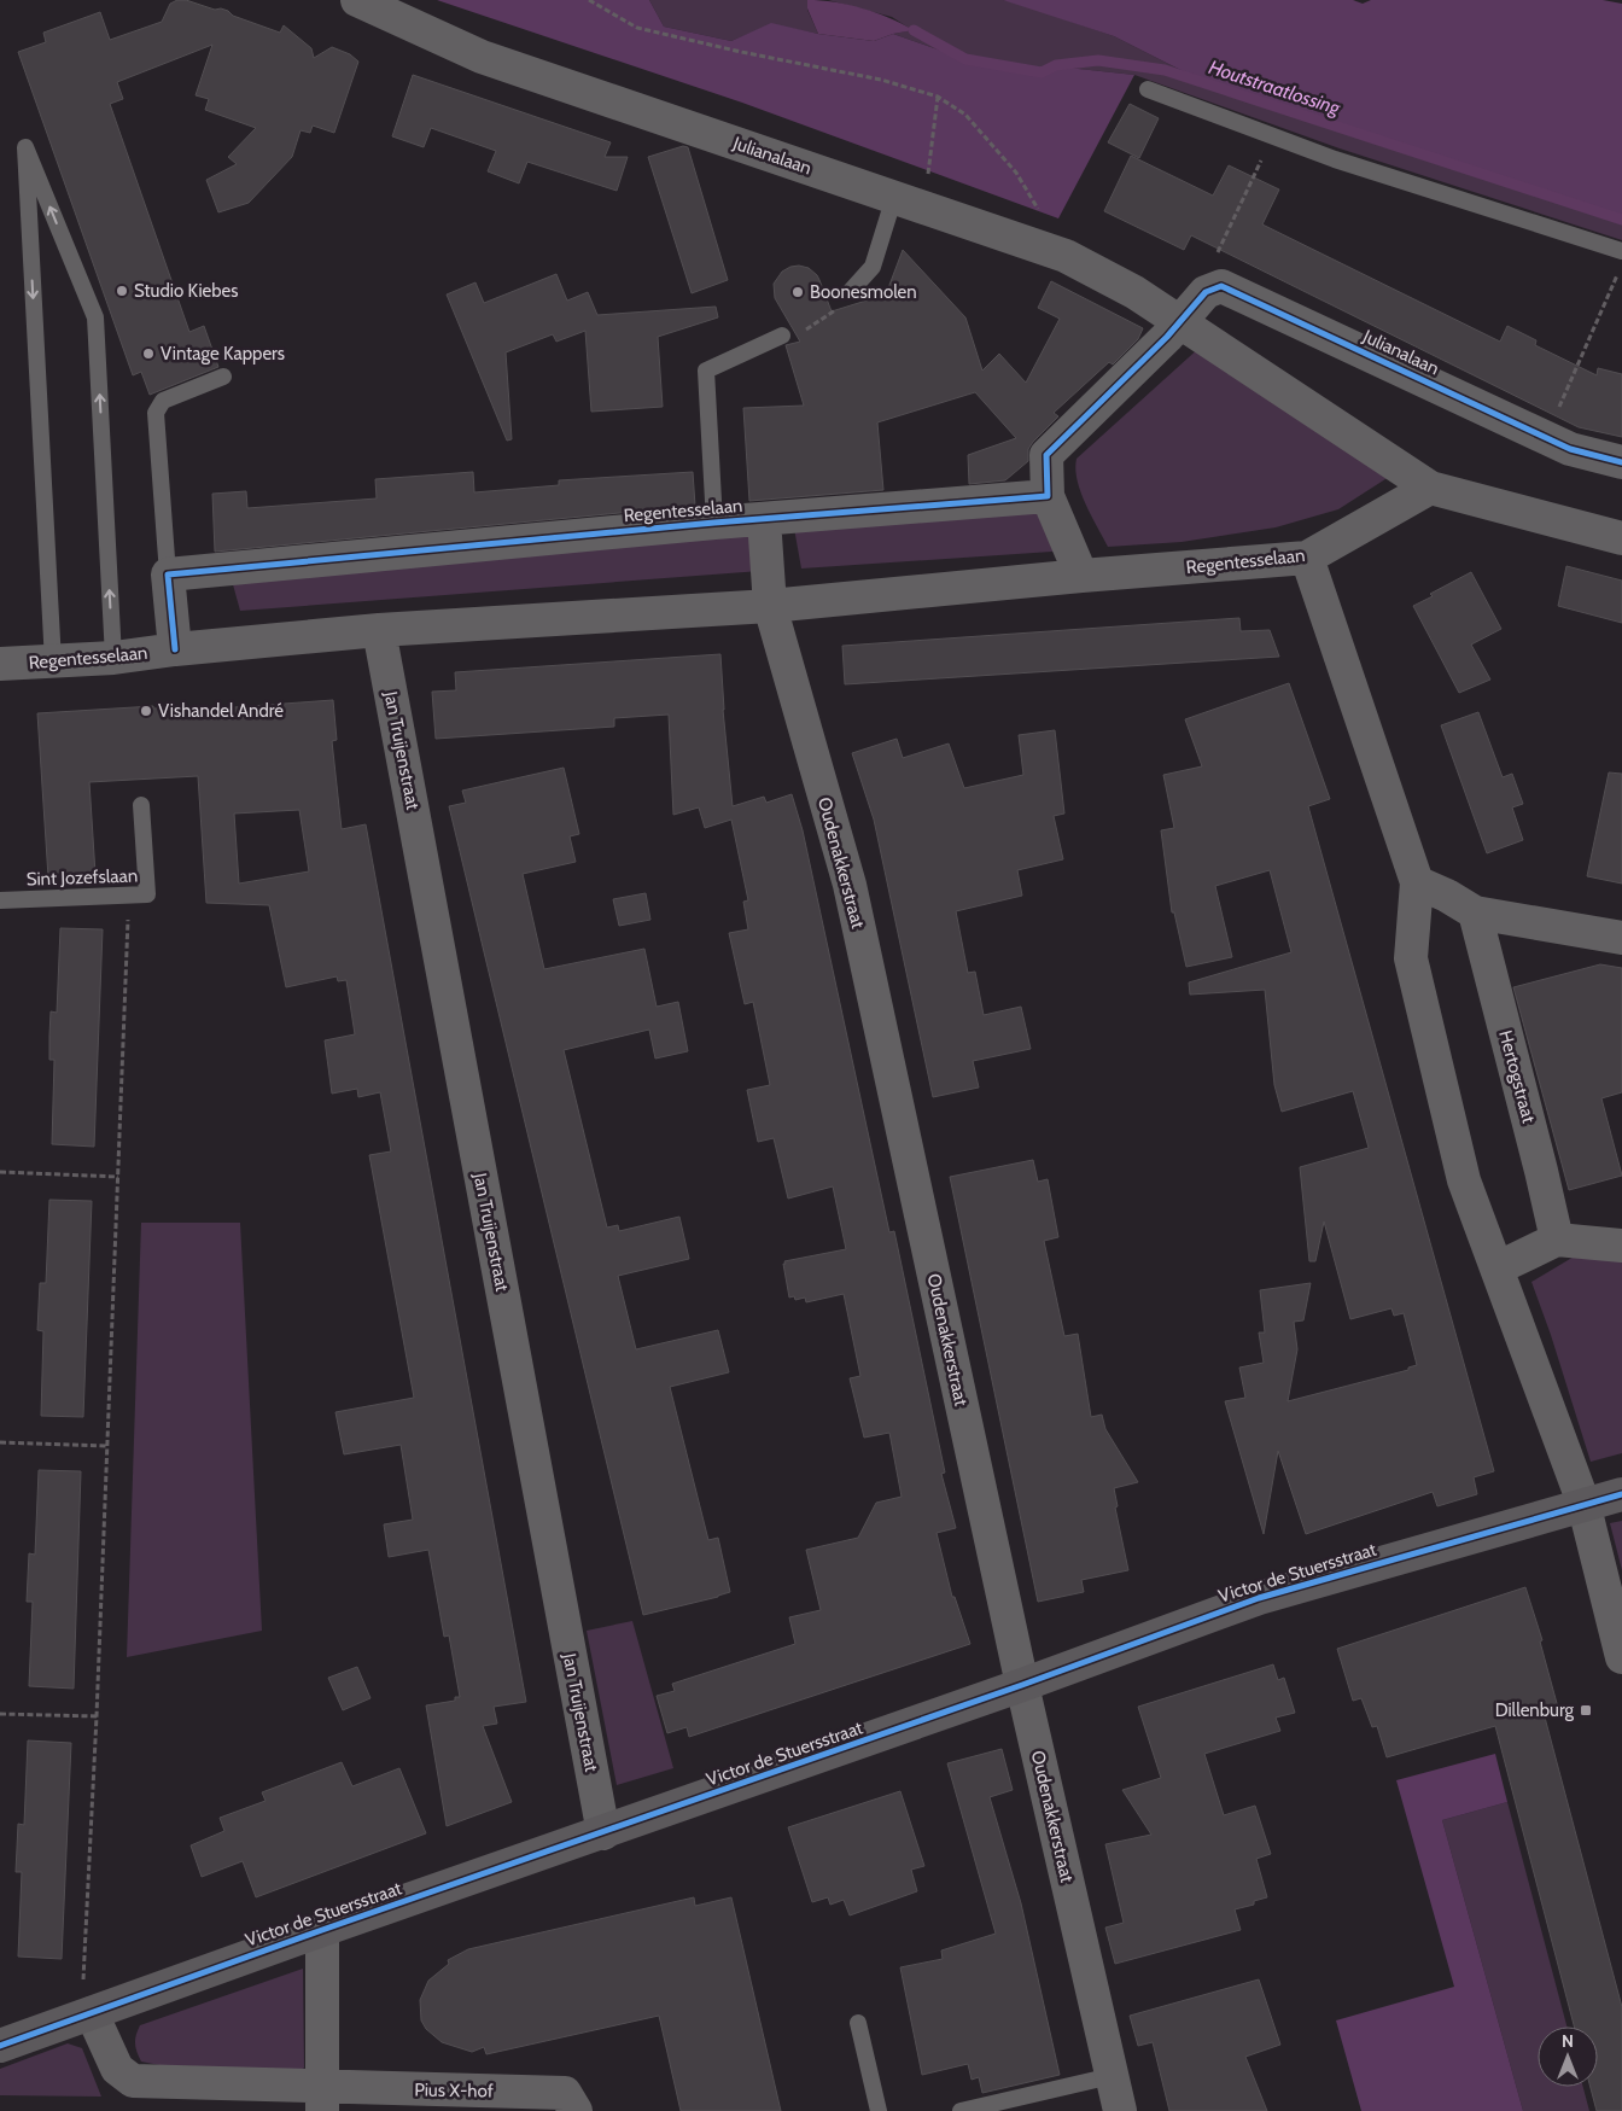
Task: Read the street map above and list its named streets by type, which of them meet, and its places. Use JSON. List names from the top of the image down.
{
  "streets": {
    "street": [
      "Julianalaan",
      "Regentesselaan",
      "Jan Truijenstraat",
      "Oudenakkerstraat",
      "Hertogstraat",
      "Victor de Stuersstraat",
      "Pius X-hof"
    ],
    "lane": ["Sint Jozefslaan"]
  },
  "crossings": [
    ["Julianalaan", "Regentesselaan"],
    ["Regentesselaan", "Jan Truijenstraat"],
    ["Regentesselaan", "Oudenakkerstraat"],
    ["Jan Truijenstraat", "Victor de Stuersstraat"],
    ["Oudenakkerstraat", "Victor de Stuersstraat"]
  ],
  "water": ["Houtstraatlossing"],
  "places": {
    "other": [
      "Studio Kiebes",
      "Boonesmolen",
      "Vintage Kappers",
      "Vishandel André"
    ],
    "transit": ["Dillenburg"]
  },
  "north": "top"
}
